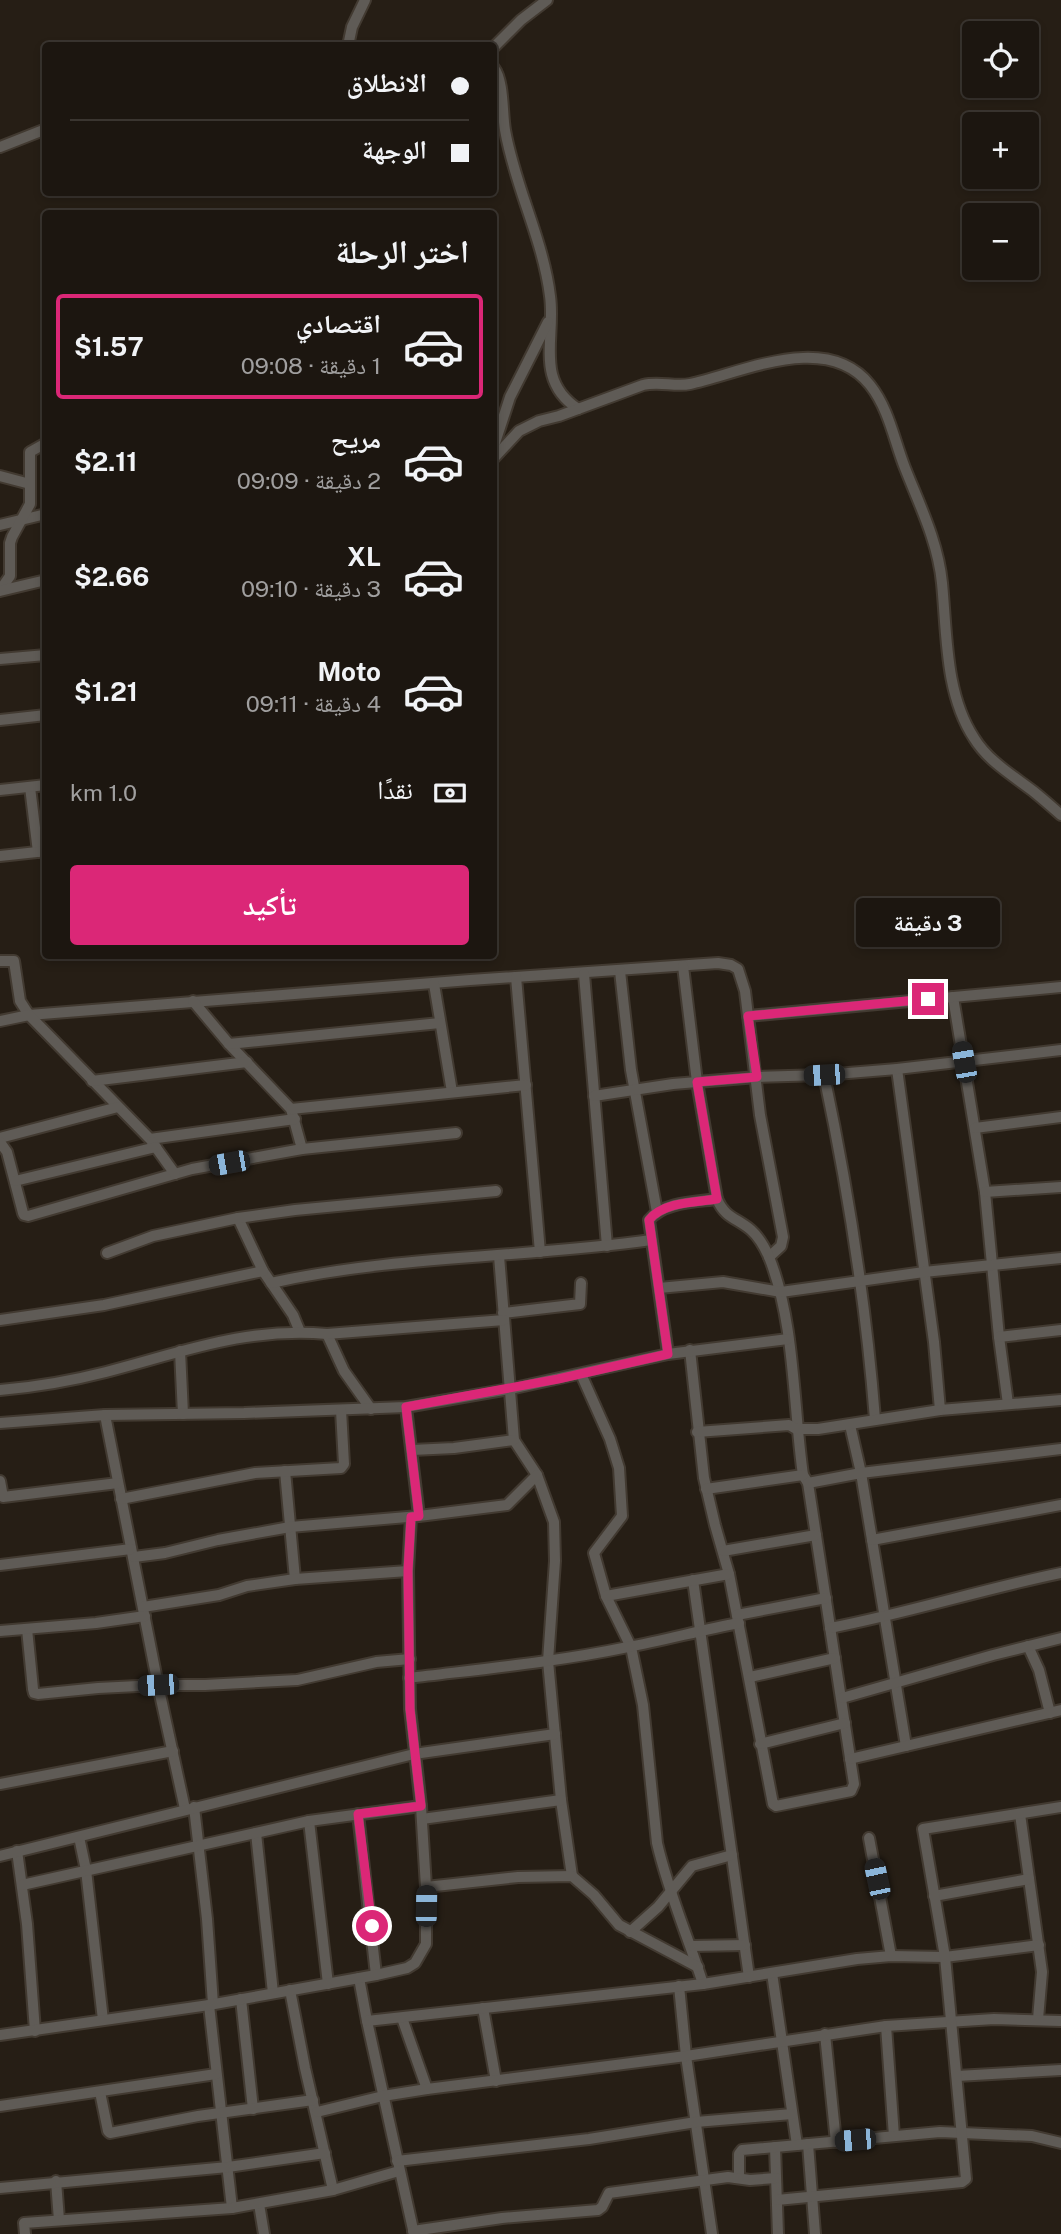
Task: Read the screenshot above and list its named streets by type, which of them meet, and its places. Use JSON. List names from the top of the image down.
{
  "page": {
    "map_buttons": ["+", "−"],
    "banner": ["الانطلاق", "الوجهة"],
    "heading": "اختر الرحلة",
    "list": [
      {
        "name": "اقتصادي",
        "note": "1 دقيقة · 09:08",
        "value": "$1.57"
      },
      {
        "name": "مريح",
        "note": "2 دقيقة · 09:09",
        "value": "$2.11"
      },
      {
        "name": "XL",
        "note": "3 دقيقة · 09:10",
        "value": "$2.66"
      },
      {
        "name": "Moto",
        "note": "4 دقيقة · 09:11",
        "value": "$1.21"
      }
    ],
    "pay": ["نقدًا", "1.0 km"],
    "buttons": "تأكيد",
    "bubble": "3 دقيقة"
  }
}
